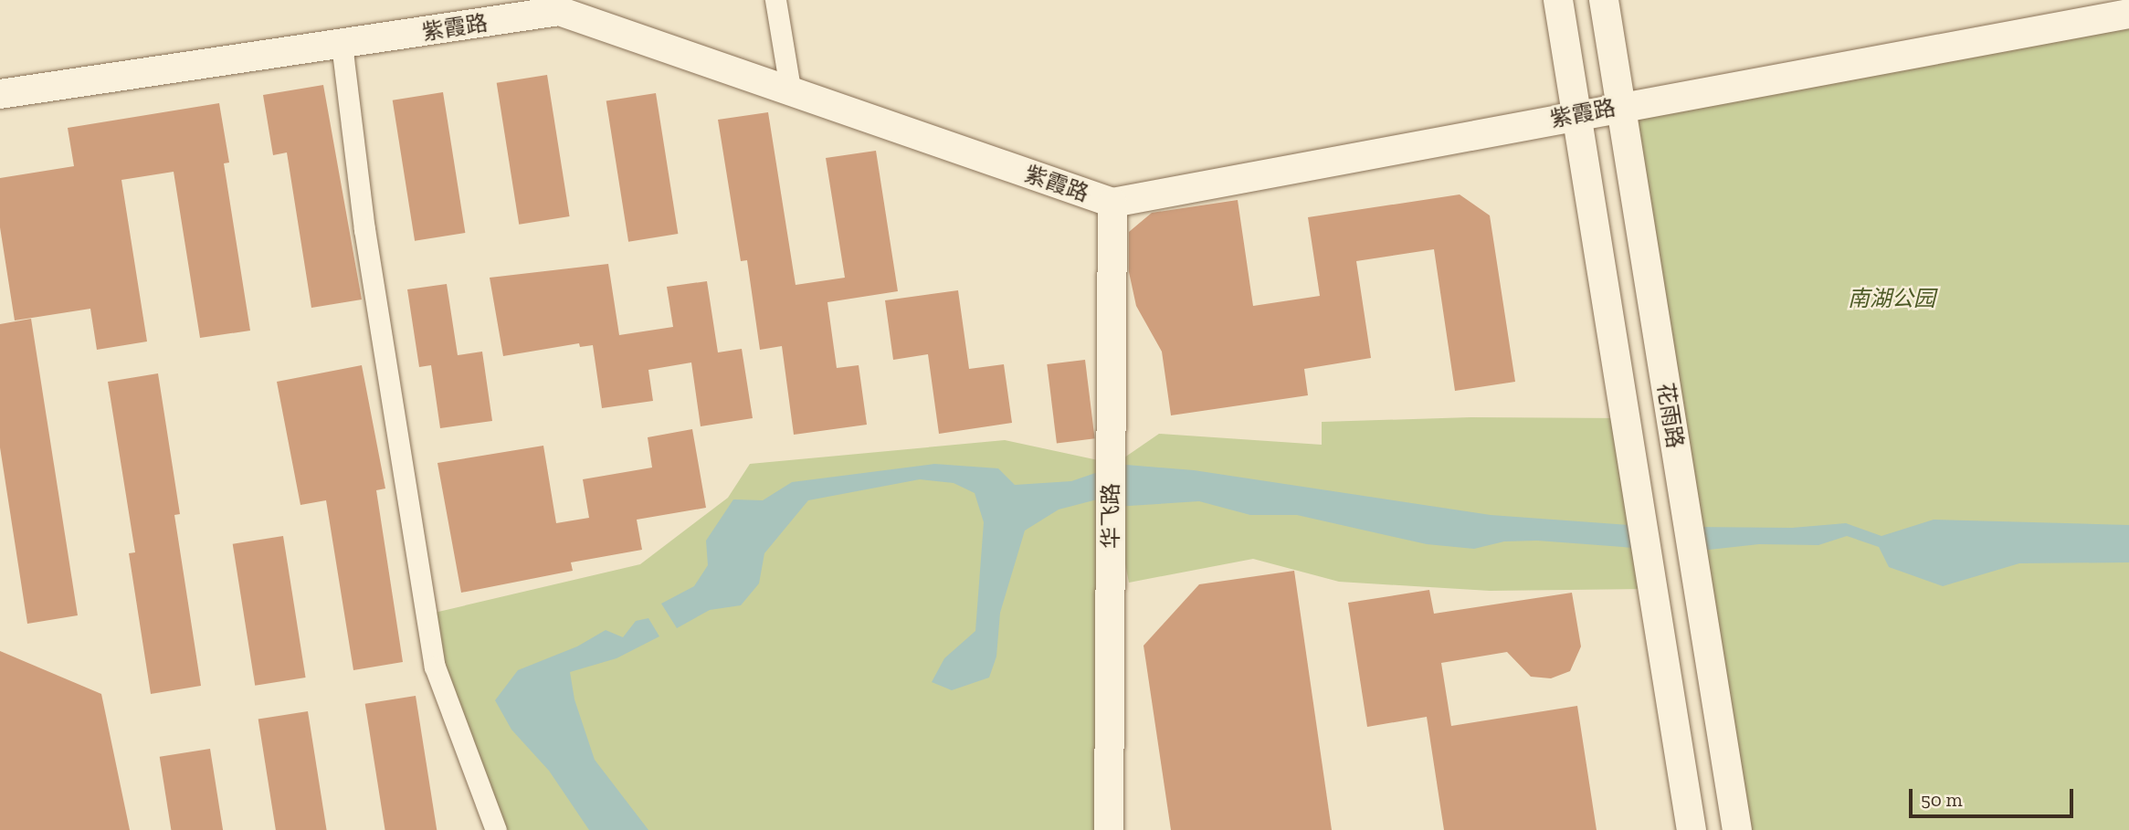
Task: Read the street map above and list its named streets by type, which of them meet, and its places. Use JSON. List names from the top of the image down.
{
  "streets": {
    "street": ["紫霞路", "花雨路", "华飞路"]
  },
  "crossings": [
    ["紫霞路", "花雨路"],
    ["紫霞路", "华飞路"]
  ],
  "parks": ["南湖公园"],
  "scale_bar": "50 m"
}
